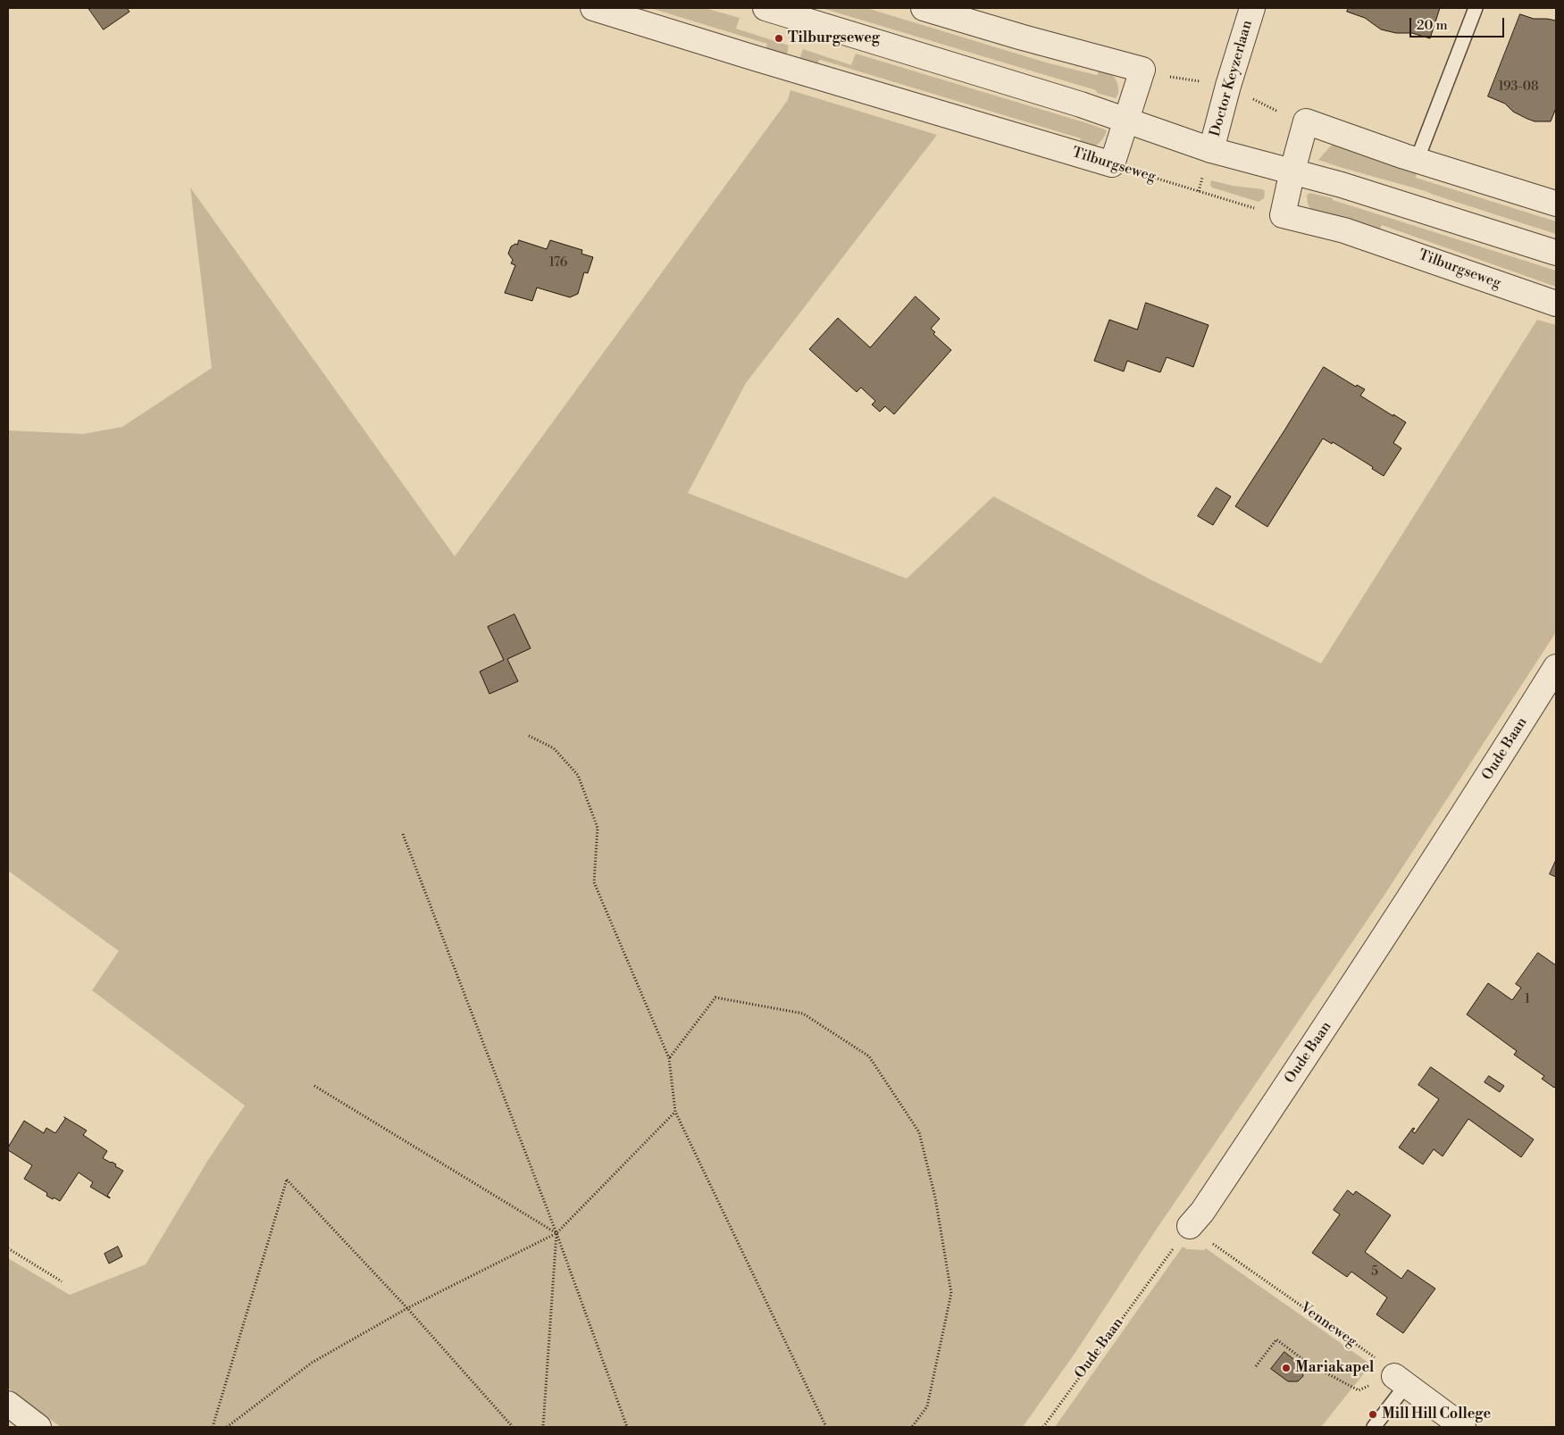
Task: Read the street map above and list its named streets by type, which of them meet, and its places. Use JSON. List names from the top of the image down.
{
  "streets": {
    "street": ["Doctor Keyzerlaan", "Tilburgseweg", "Oude Baan"],
    "path": ["Venneweg"]
  },
  "crossings": [
    ["Oude Baan", "Venneweg"]
  ],
  "places": ["Tilburgseweg", "Mariakapel", "Mill Hill College"],
  "house_numbers": [
    "193-08",
    "176",
    "1",
    "5"
  ],
  "scale_bar": "20 m"
}
